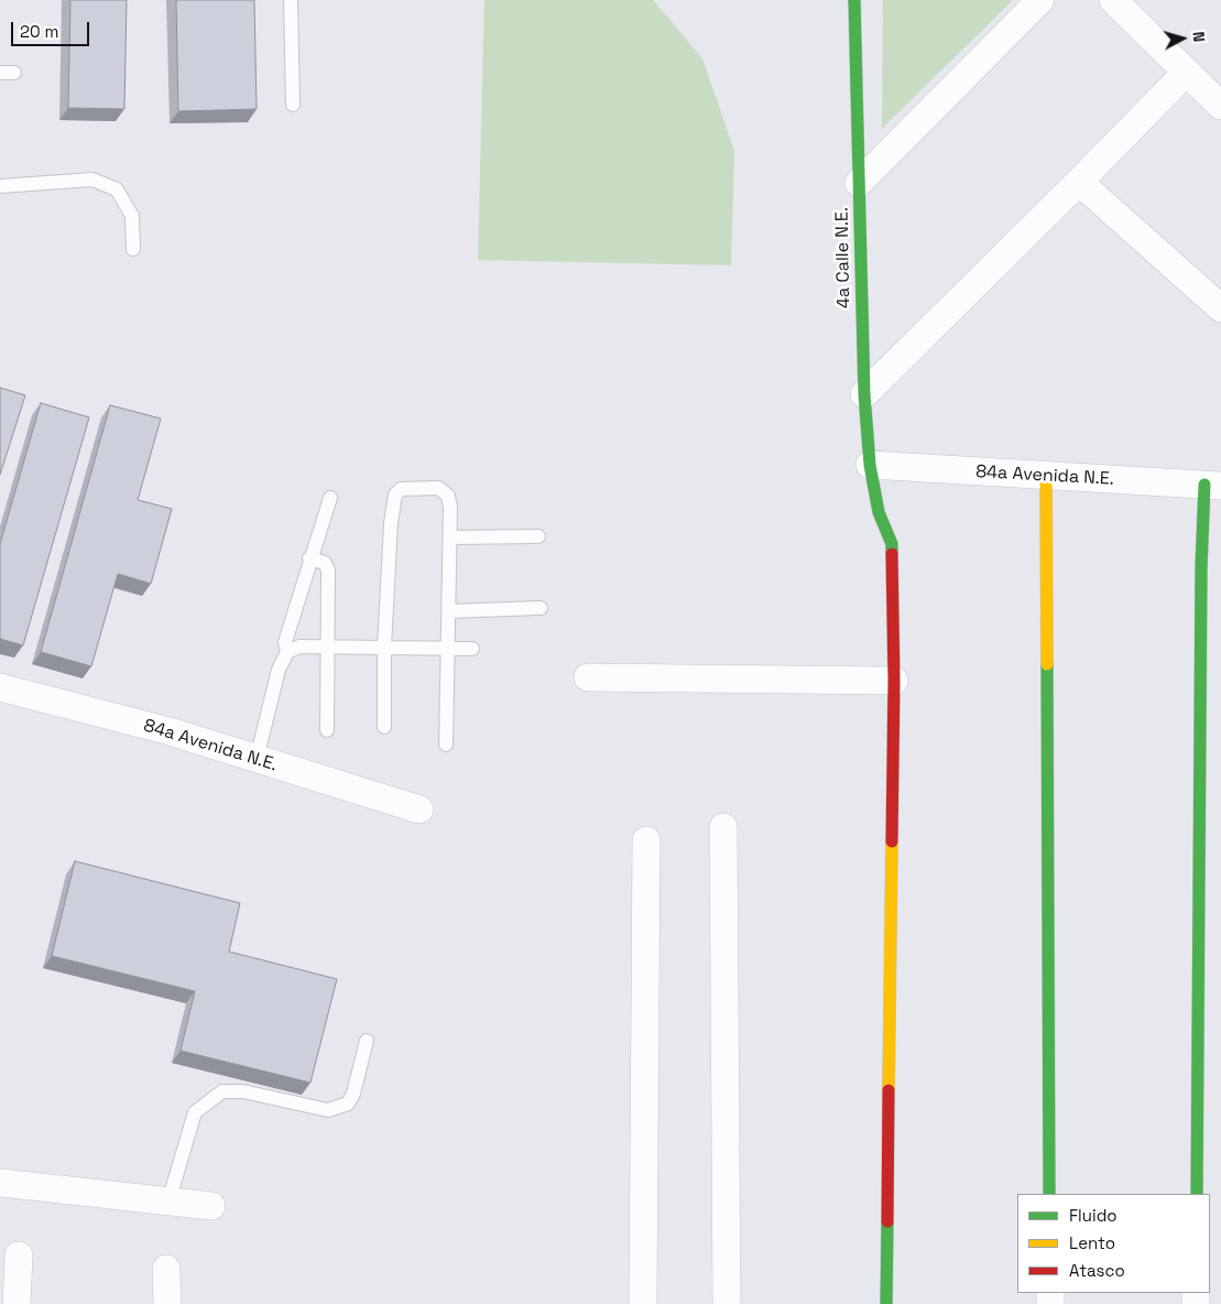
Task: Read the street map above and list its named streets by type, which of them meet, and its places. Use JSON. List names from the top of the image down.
{
  "streets": {
    "street": ["4a Calle N.E.", "84a Avenida N.E."]
  },
  "crossings": [
    ["4a Calle N.E.", "84a Avenida N.E."]
  ],
  "legend": ["Fluido", "Lento", "Atasco"],
  "scale_bar": "20 m",
  "north": "right"
}
